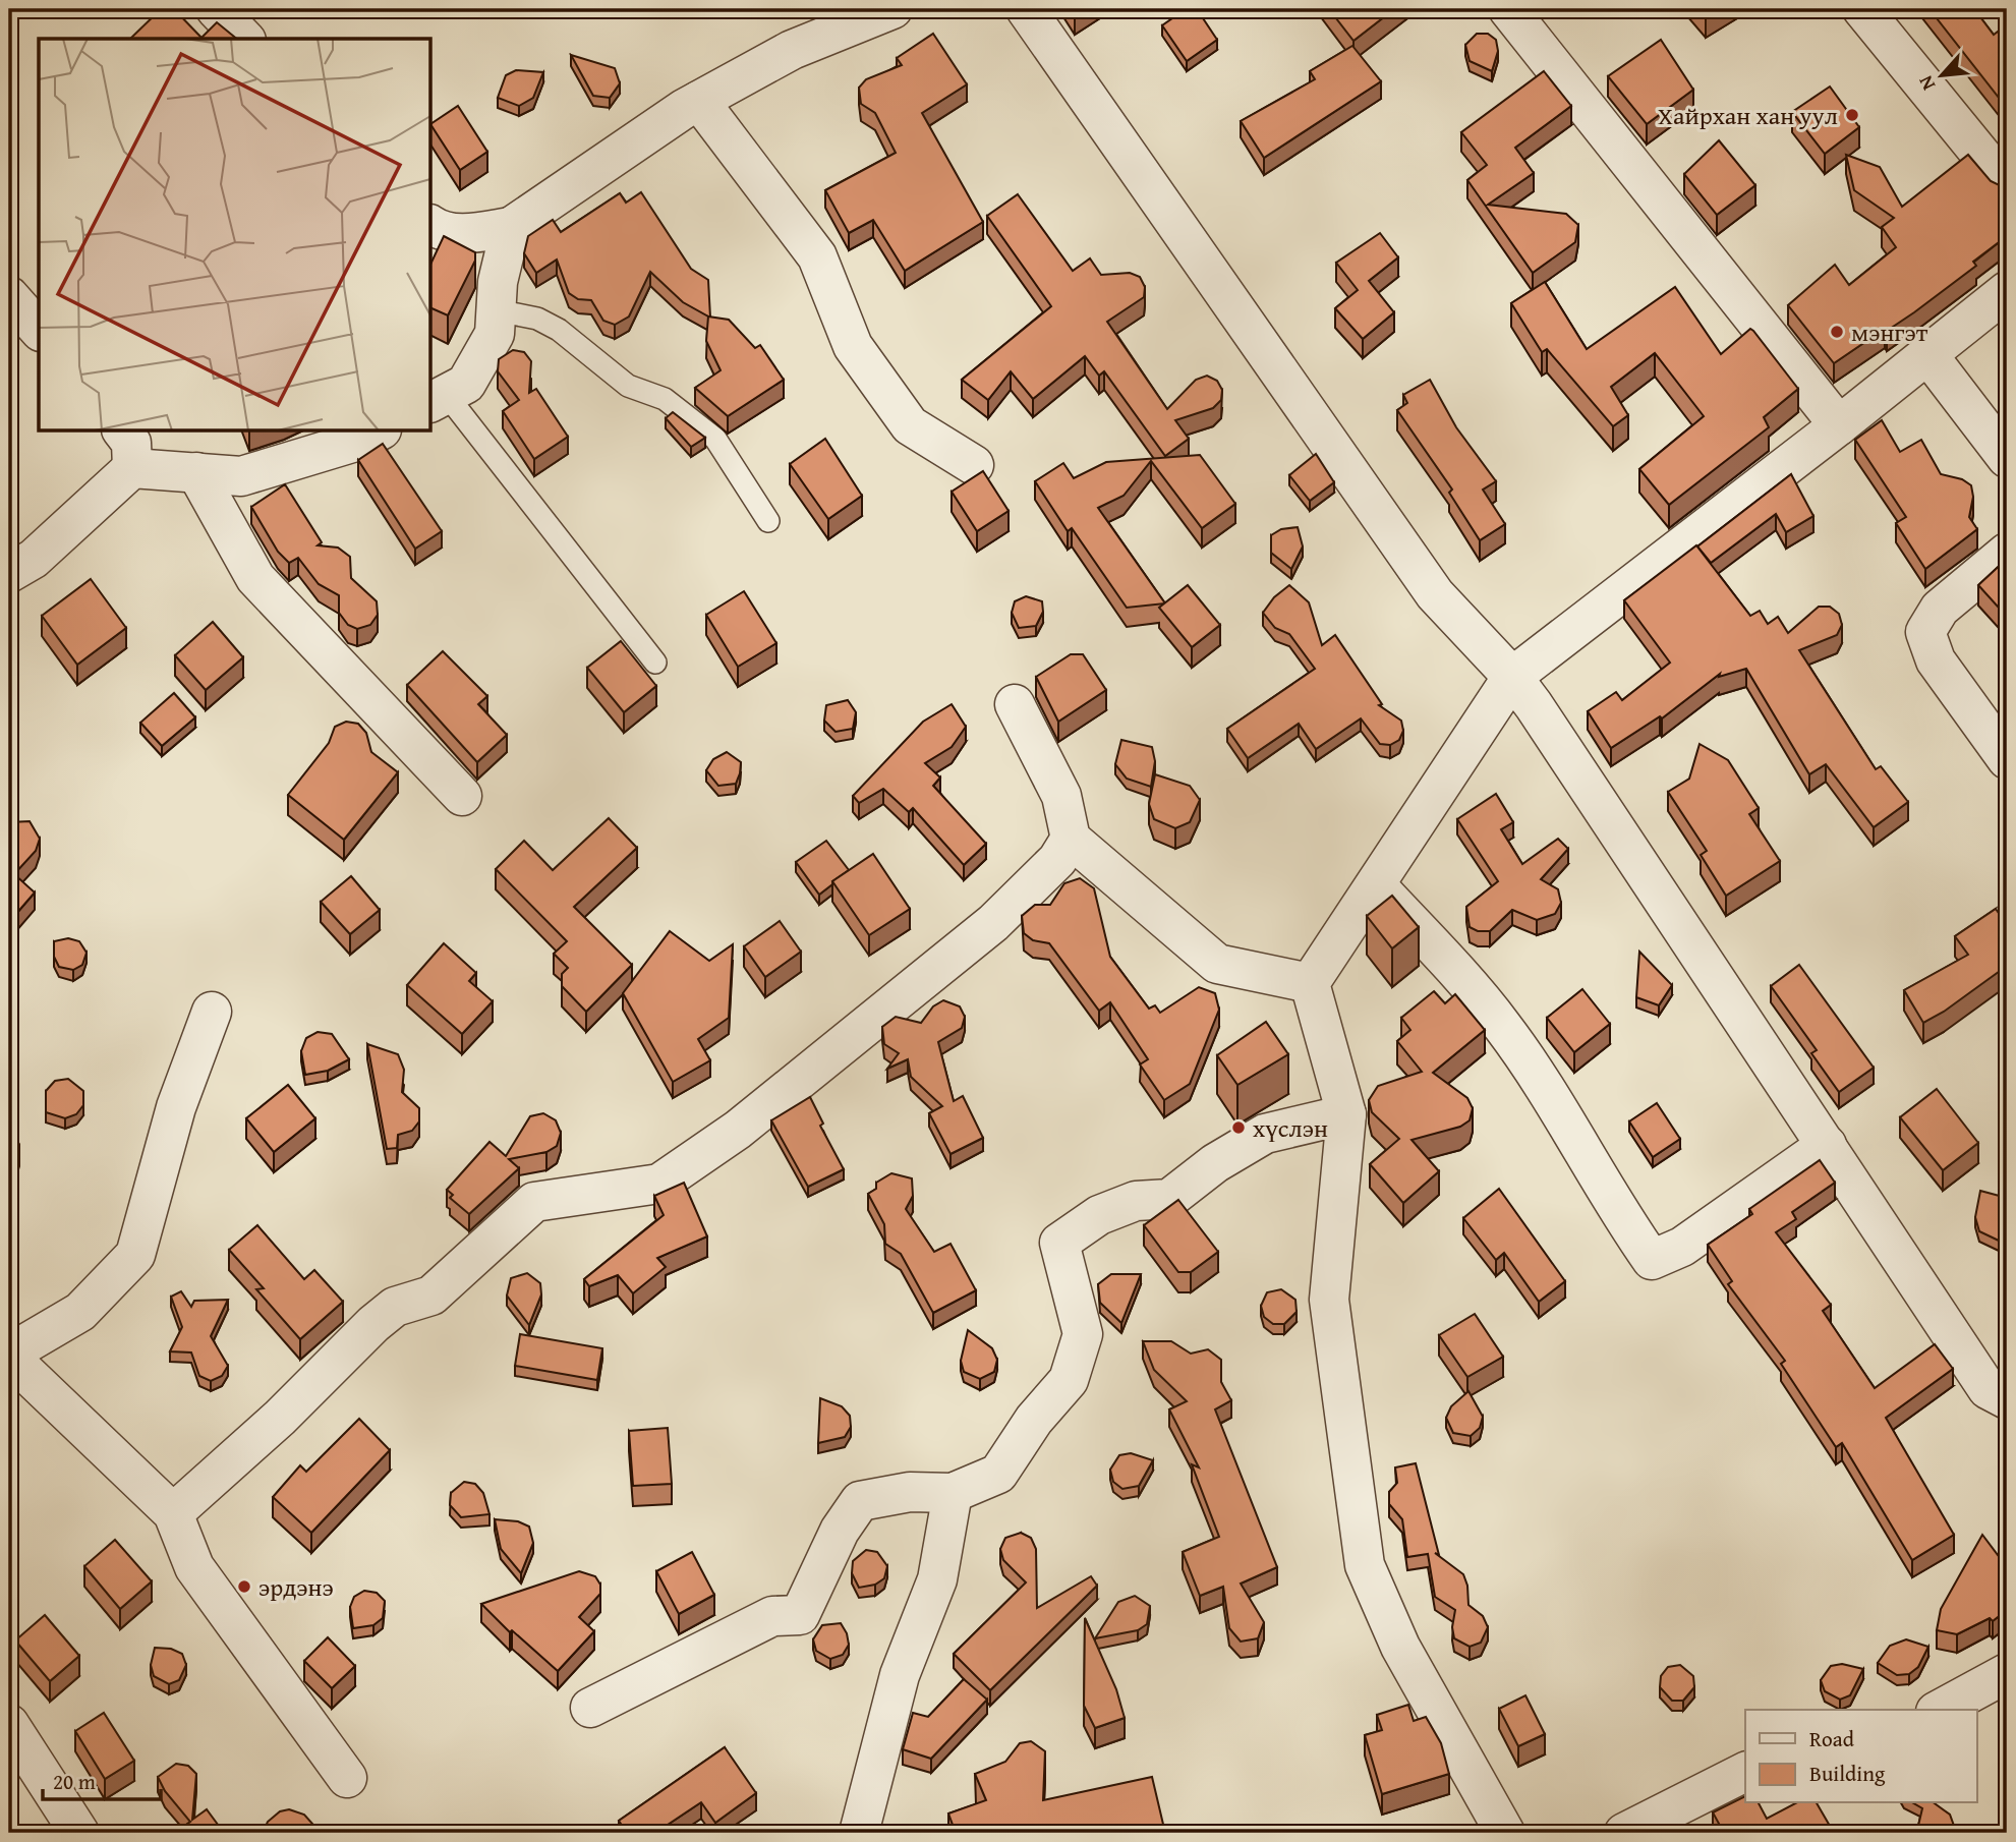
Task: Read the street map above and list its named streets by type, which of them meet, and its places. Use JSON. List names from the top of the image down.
{
  "places": [
    "Хайрхан хан уул",
    "мэнгэт",
    "хүслэн",
    "эрдэнэ"
  ],
  "legend": ["Road", "Building"],
  "scale_bar": "20 m",
  "north": "bottom left"
}
